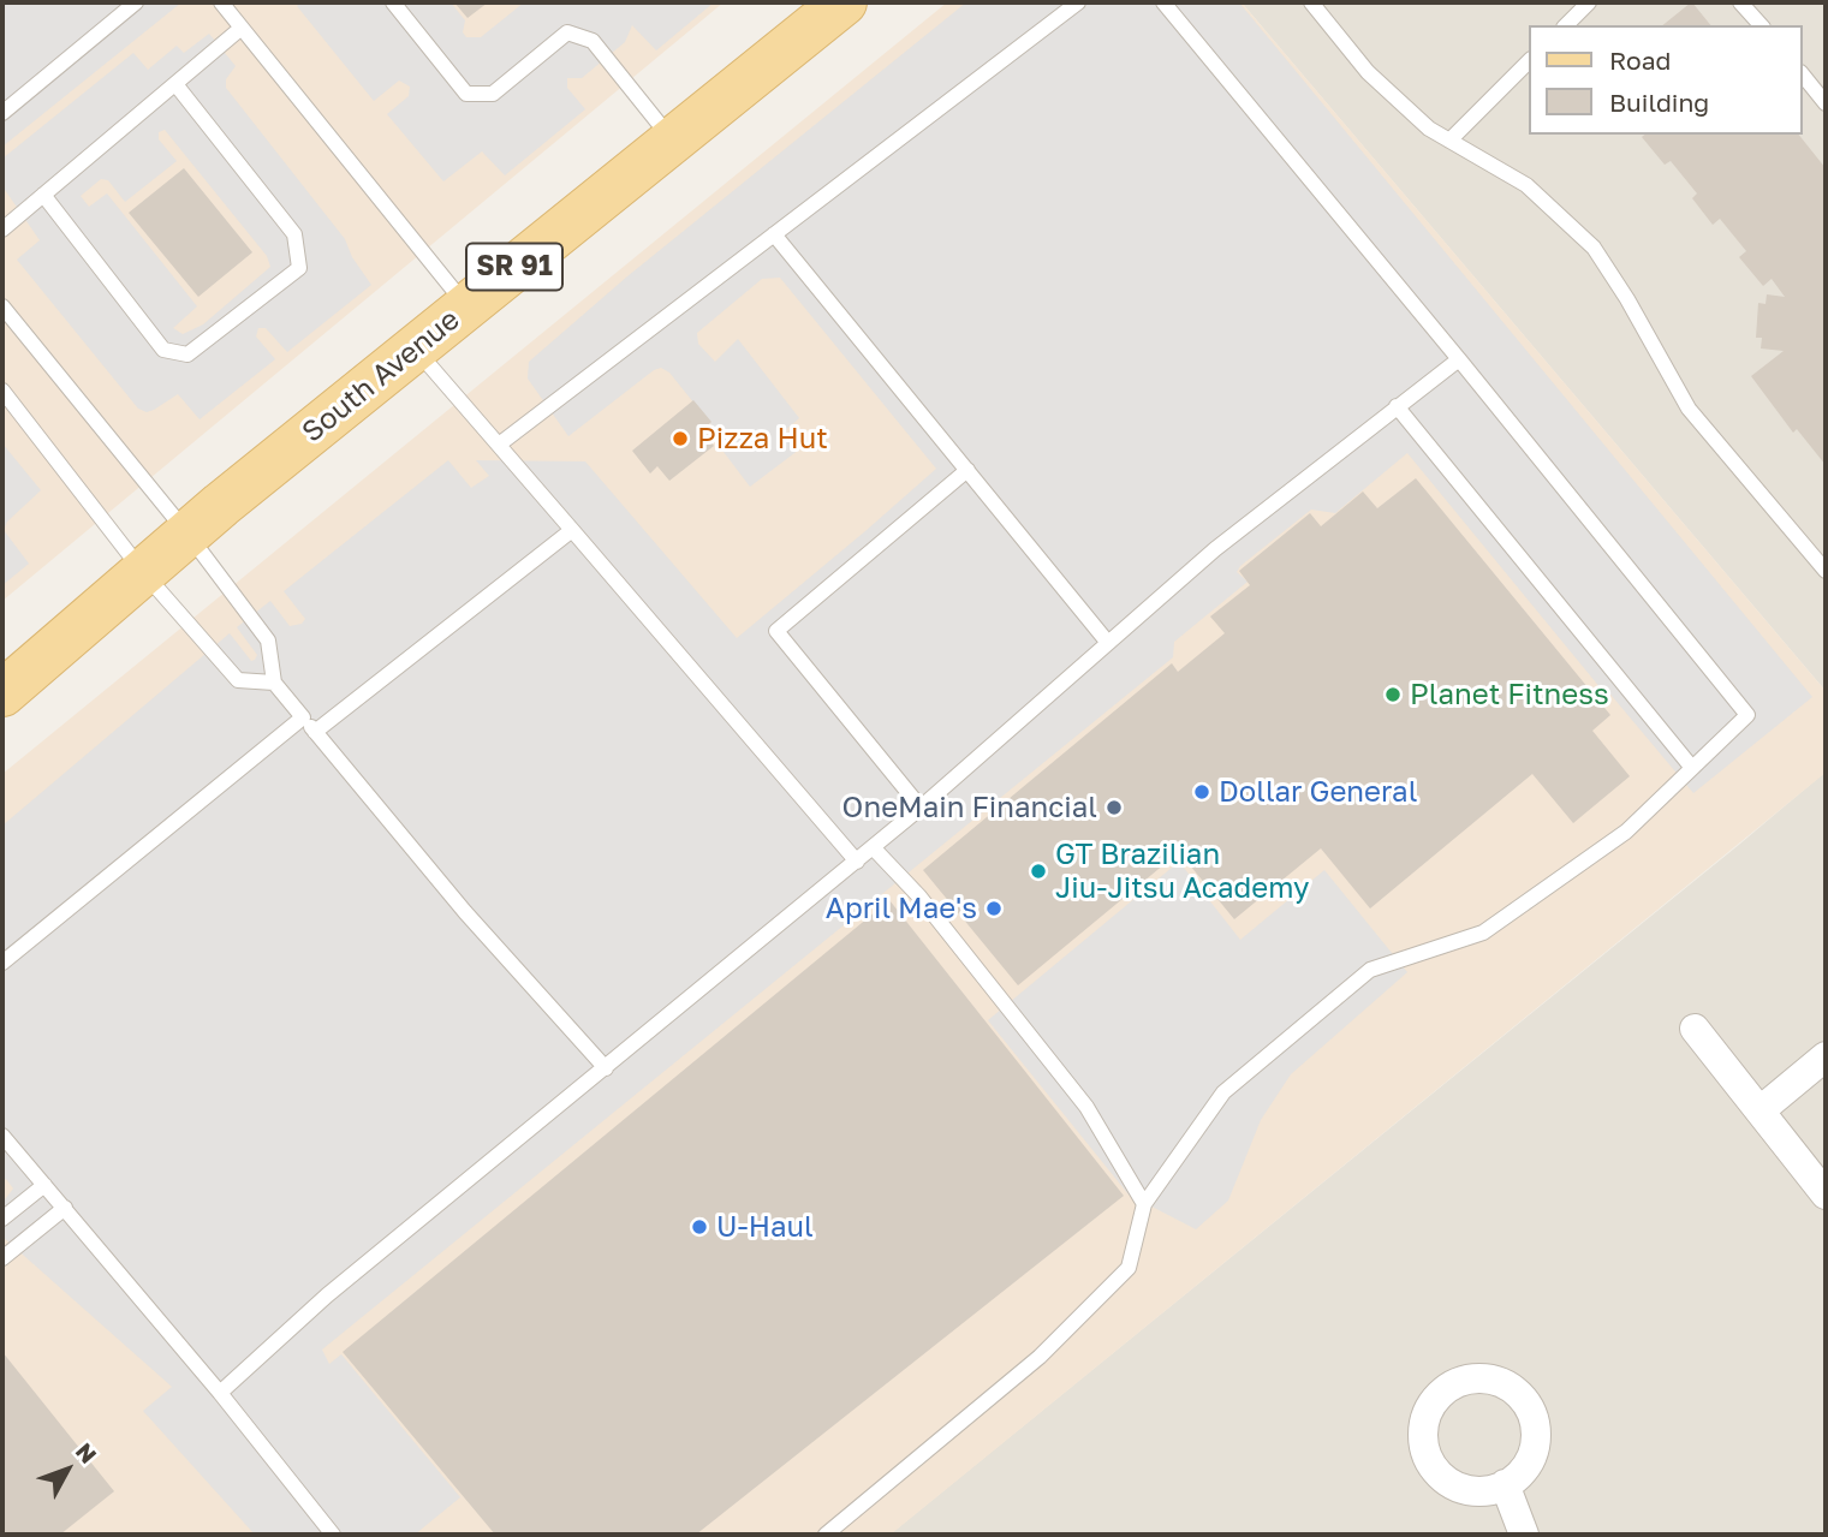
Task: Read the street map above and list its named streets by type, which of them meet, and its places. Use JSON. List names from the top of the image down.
{
  "streets": {
    "main road": ["SR 91", "South Avenue"]
  },
  "places": [
    "Pizza Hut",
    "Planet Fitness",
    "Dollar General",
    "OneMain Financial",
    "GT Brazilian Jiu-Jitsu Academy",
    "April Mae's",
    "U-Haul"
  ],
  "legend": ["Road", "Building"],
  "north": "top right"
}
